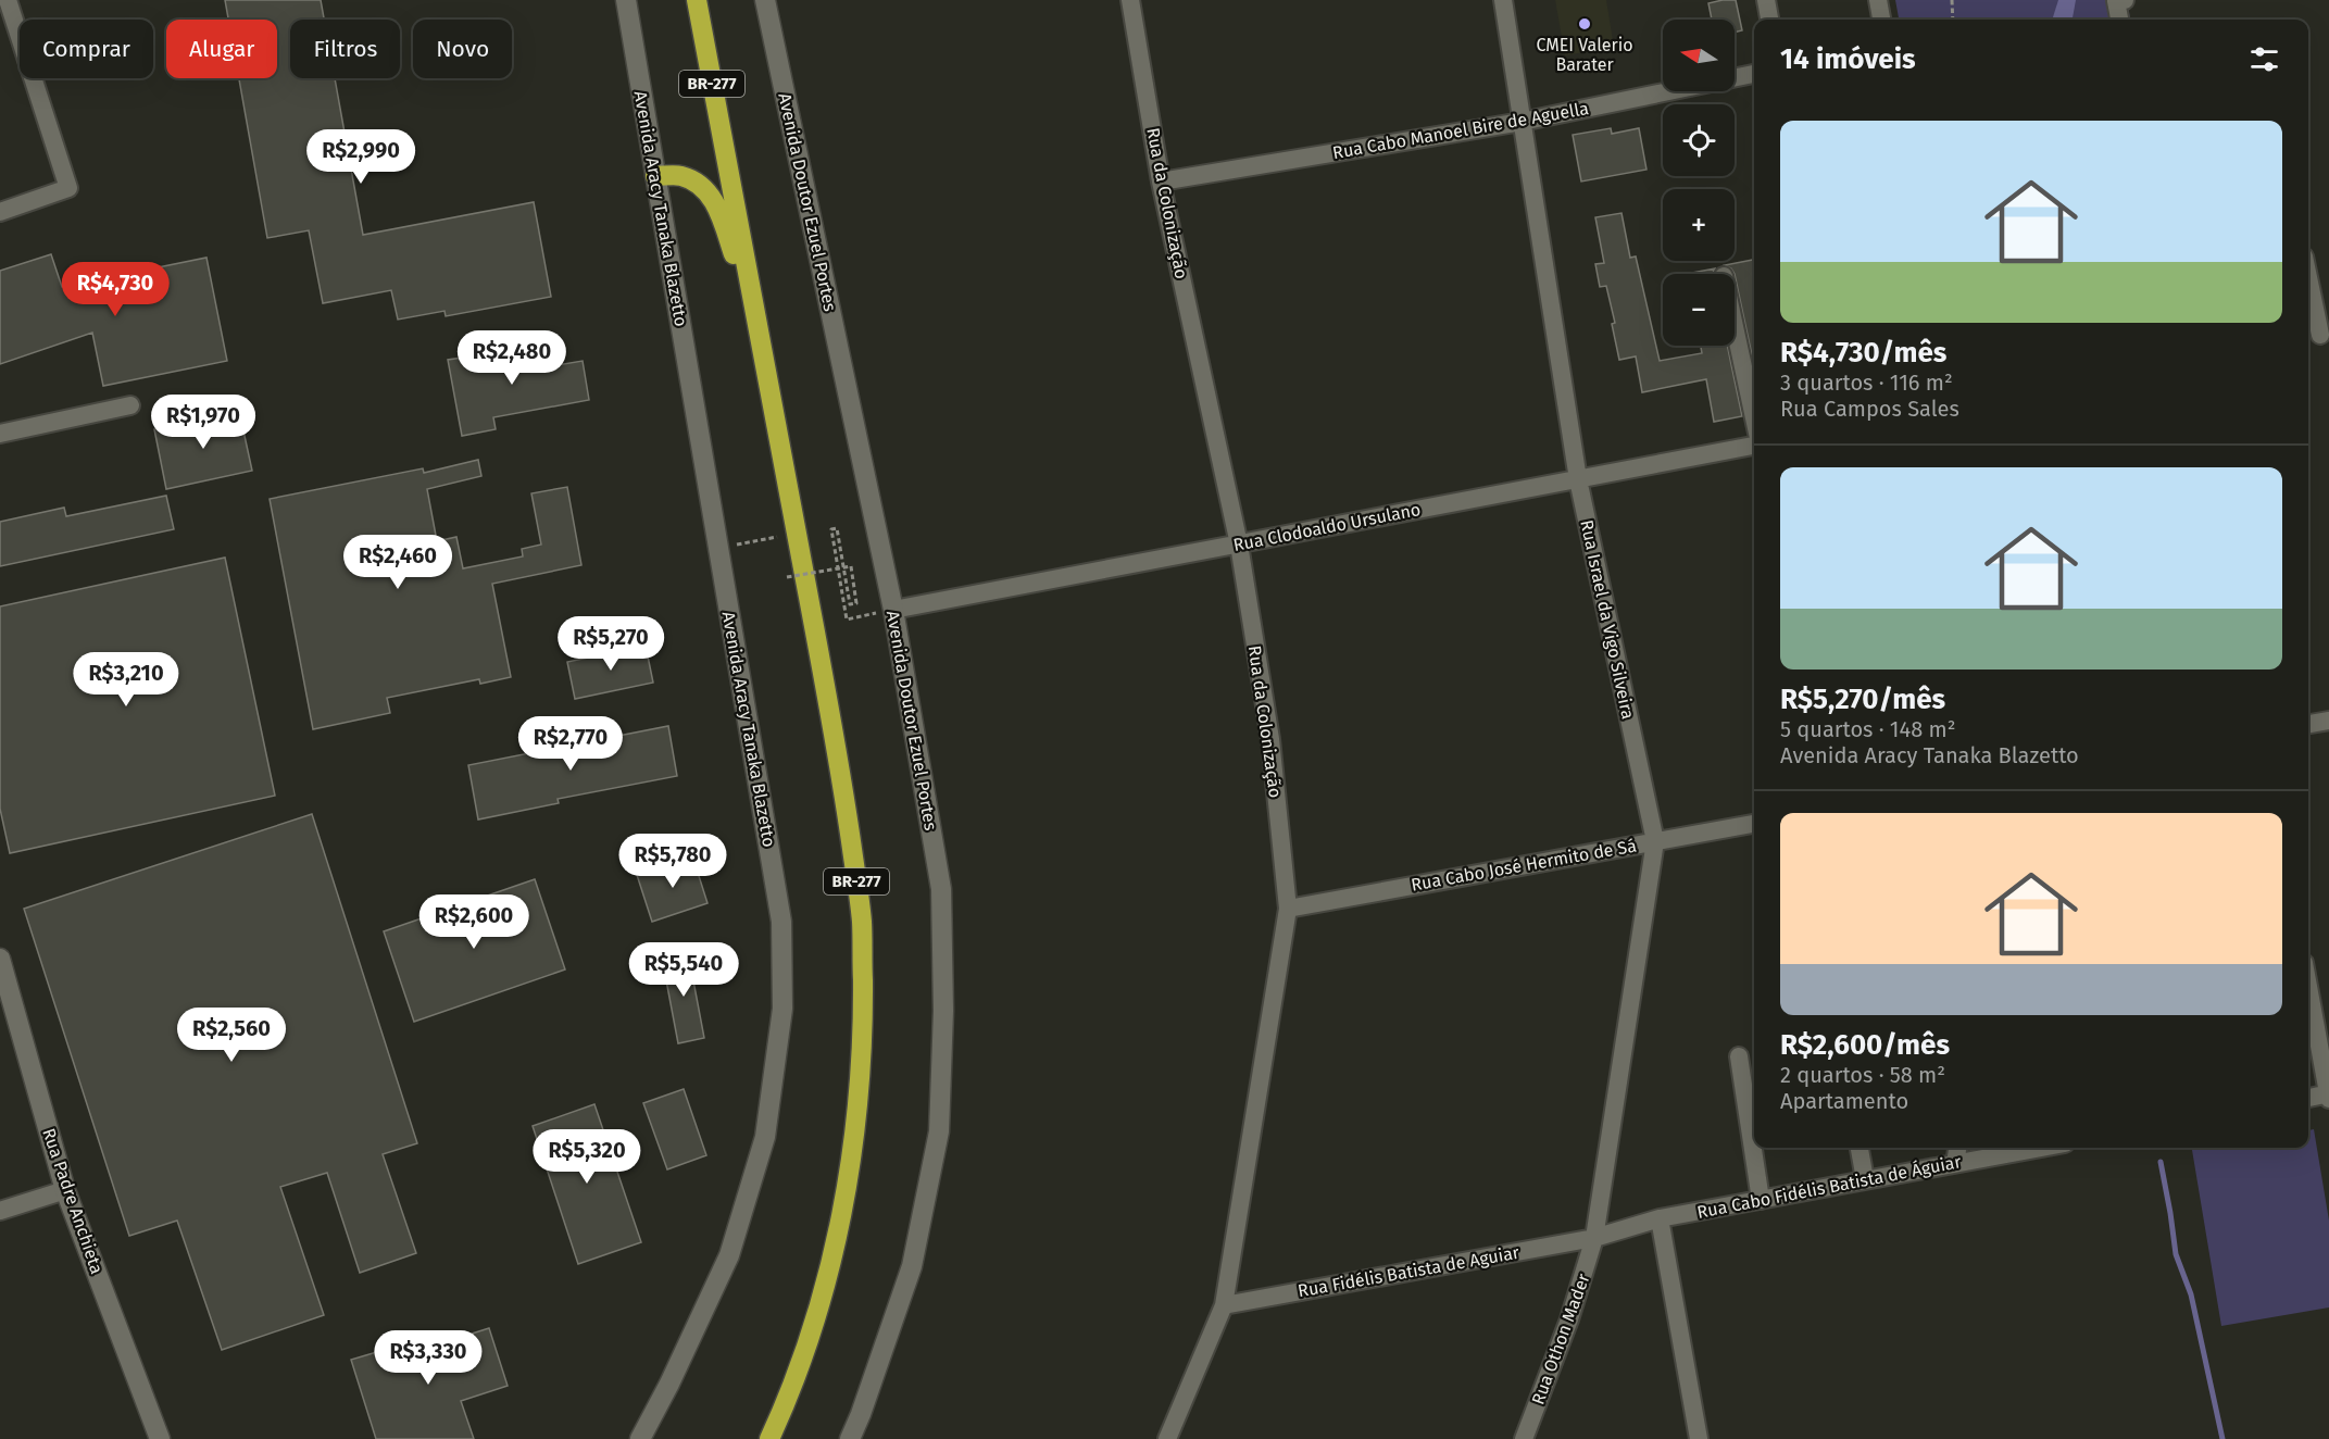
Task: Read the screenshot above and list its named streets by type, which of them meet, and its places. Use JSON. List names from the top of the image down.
{
  "streets": {
    "highway": ["BR-277"],
    "main road": ["Avenida Doutor Ezuel Portes", "Avenida Aracy Tanaka Blazetto", "Rua Padre Anchieta"],
    "street": [
      "Rua Cabo Manoel Bire de Aguella",
      "Rua da Colonização",
      "Rua Clodoaldo Ursulano",
      "Rua Israel da Vigo Silveira",
      "Rua Cabo José Hermito de Sá",
      "Rua Cabo Fidélis Batista de Águiar",
      "Rua Fidélis Batista de Aguiar",
      "Rua Othon Mader"
    ]
  },
  "crossings": [
    ["Rua Cabo Manoel Bire de Aguella", "Rua da Colonização"],
    ["Rua Cabo Manoel Bire de Aguella", "Rua Israel da Vigo Silveira"],
    ["Avenida Doutor Ezuel Portes", "Rua Clodoaldo Ursulano"],
    ["Rua da Colonização", "Rua Clodoaldo Ursulano"],
    ["Rua da Colonização", "Rua Cabo José Hermito de Sá"],
    ["Rua da Colonização", "Rua Fidélis Batista de Aguiar"],
    ["Rua Clodoaldo Ursulano", "Rua Israel da Vigo Silveira"],
    ["Rua Israel da Vigo Silveira", "Rua Cabo José Hermito de Sá"],
    ["Rua Israel da Vigo Silveira", "Rua Cabo Fidélis Batista de Águiar"],
    ["Rua Israel da Vigo Silveira", "Rua Fidélis Batista de Aguiar"],
    ["Rua Israel da Vigo Silveira", "Rua Othon Mader"],
    ["Rua Cabo Fidélis Batista de Águiar", "Rua Fidélis Batista de Aguiar"],
    ["Rua Cabo Fidélis Batista de Águiar", "Rua Othon Mader"],
    ["Rua Fidélis Batista de Aguiar", "Rua Othon Mader"]
  ],
  "places": ["CMEI Valerio Barater"],
  "north": "left",
  "page": {
    "map_buttons": ["+", "−"],
    "chip": [
      "Comprar",
      "Alugar",
      "Filtros",
      "Novo"
    ],
    "heading": "14 imóveis",
    "list": [
      {
        "name": "R$4,730/mês",
        "note": "3 quartos · 116 m² · Rua Campos Sales"
      },
      {
        "name": "R$5,270/mês",
        "note": "5 quartos · 148 m² · Avenida Aracy Tanaka Blazetto"
      },
      {
        "name": "R$2,600/mês",
        "note": "2 quartos · 58 m² · Apartamento"
      }
    ],
    "price": [
      "R$2,990",
      "R$4,730",
      "R$2,480",
      "R$1,970",
      "R$2,460",
      "R$5,270",
      "R$3,210",
      "R$2,770",
      "R$5,780",
      "R$2,600",
      "R$5,540",
      "R$2,560",
      "R$5,320",
      "R$3,330"
    ]
  }
}
